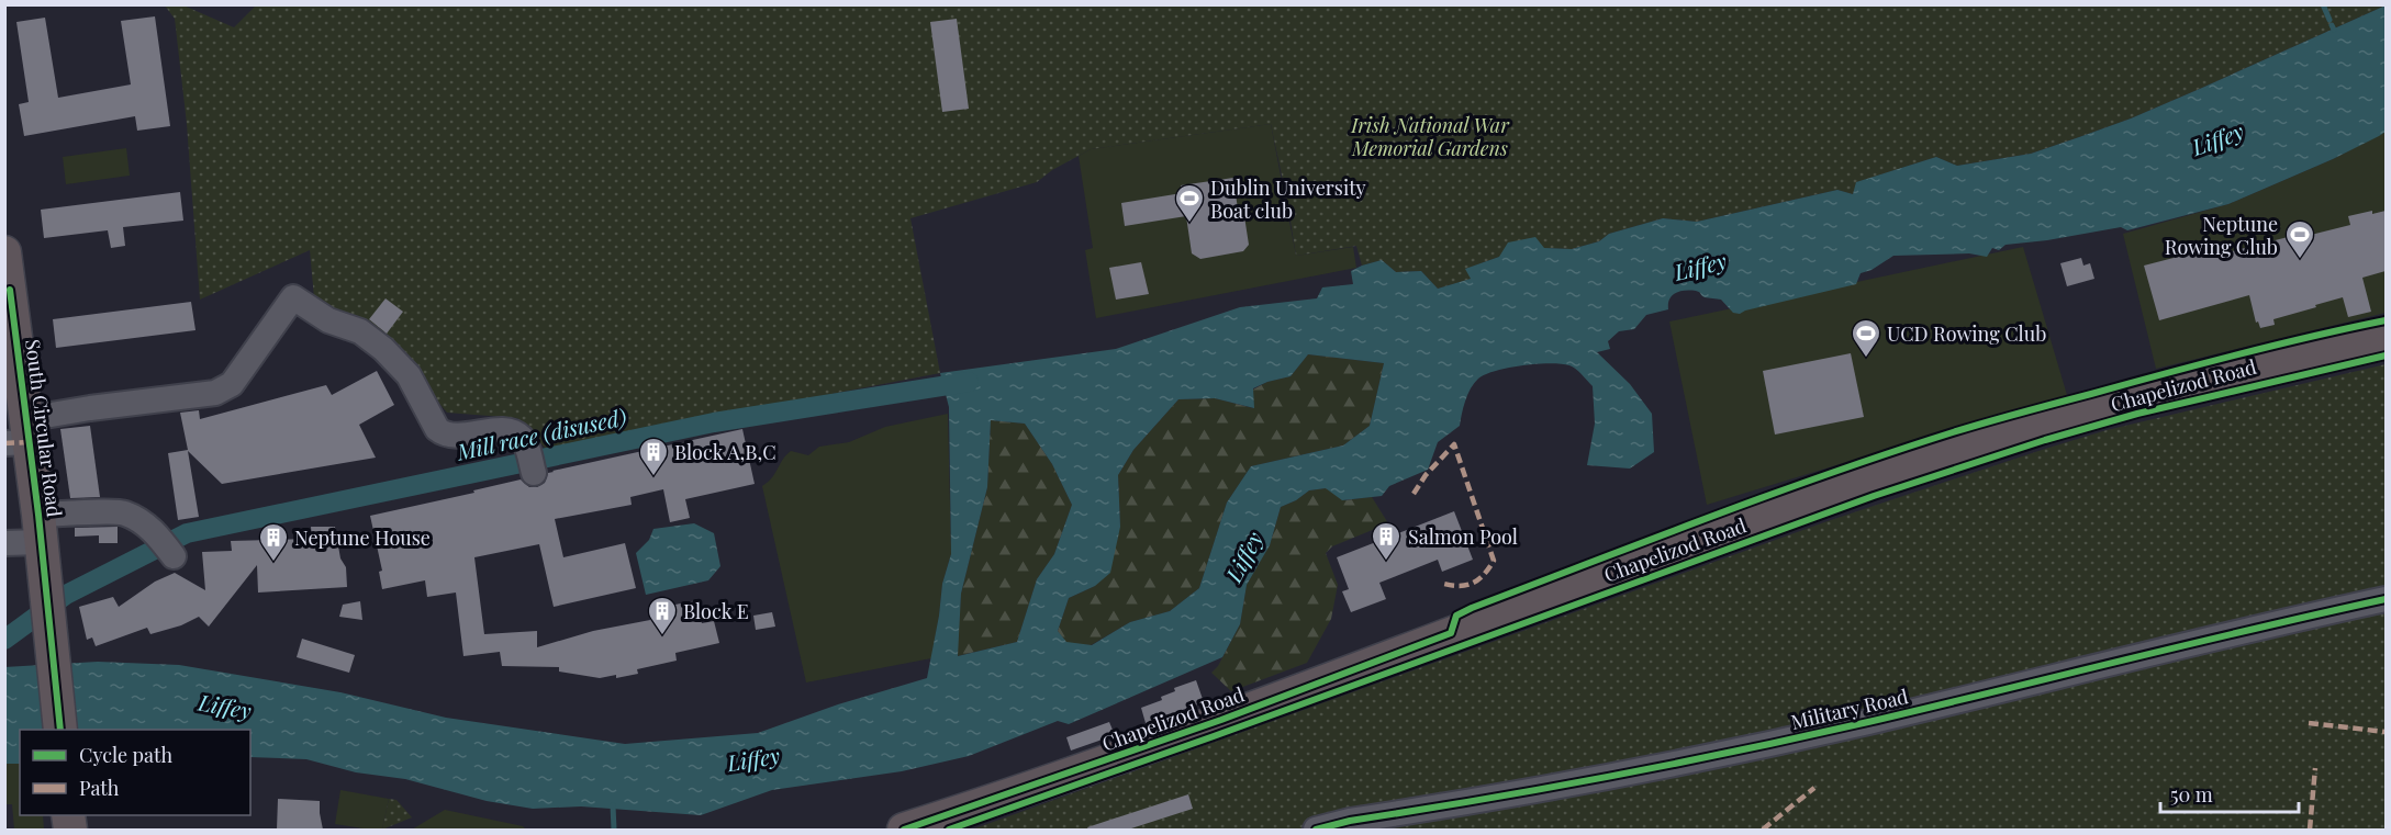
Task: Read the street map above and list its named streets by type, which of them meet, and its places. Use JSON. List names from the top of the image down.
{
  "streets": {
    "main road": ["Chapelizod Road", "South Circular Road"],
    "street": ["Military Road"]
  },
  "water": ["Liffey", "Mill race (disused)"],
  "parks": ["Irish National War Memorial Gardens"],
  "places": {
    "sports": ["Dublin University Boat club", "Neptune Rowing Club", "UCD Rowing Club"],
    "building": [
      "Block A,B,C",
      "Salmon Pool",
      "Neptune House",
      "Block E"
    ]
  },
  "legend": ["Cycle path", "Path"],
  "scale_bar": "50 m"
}
